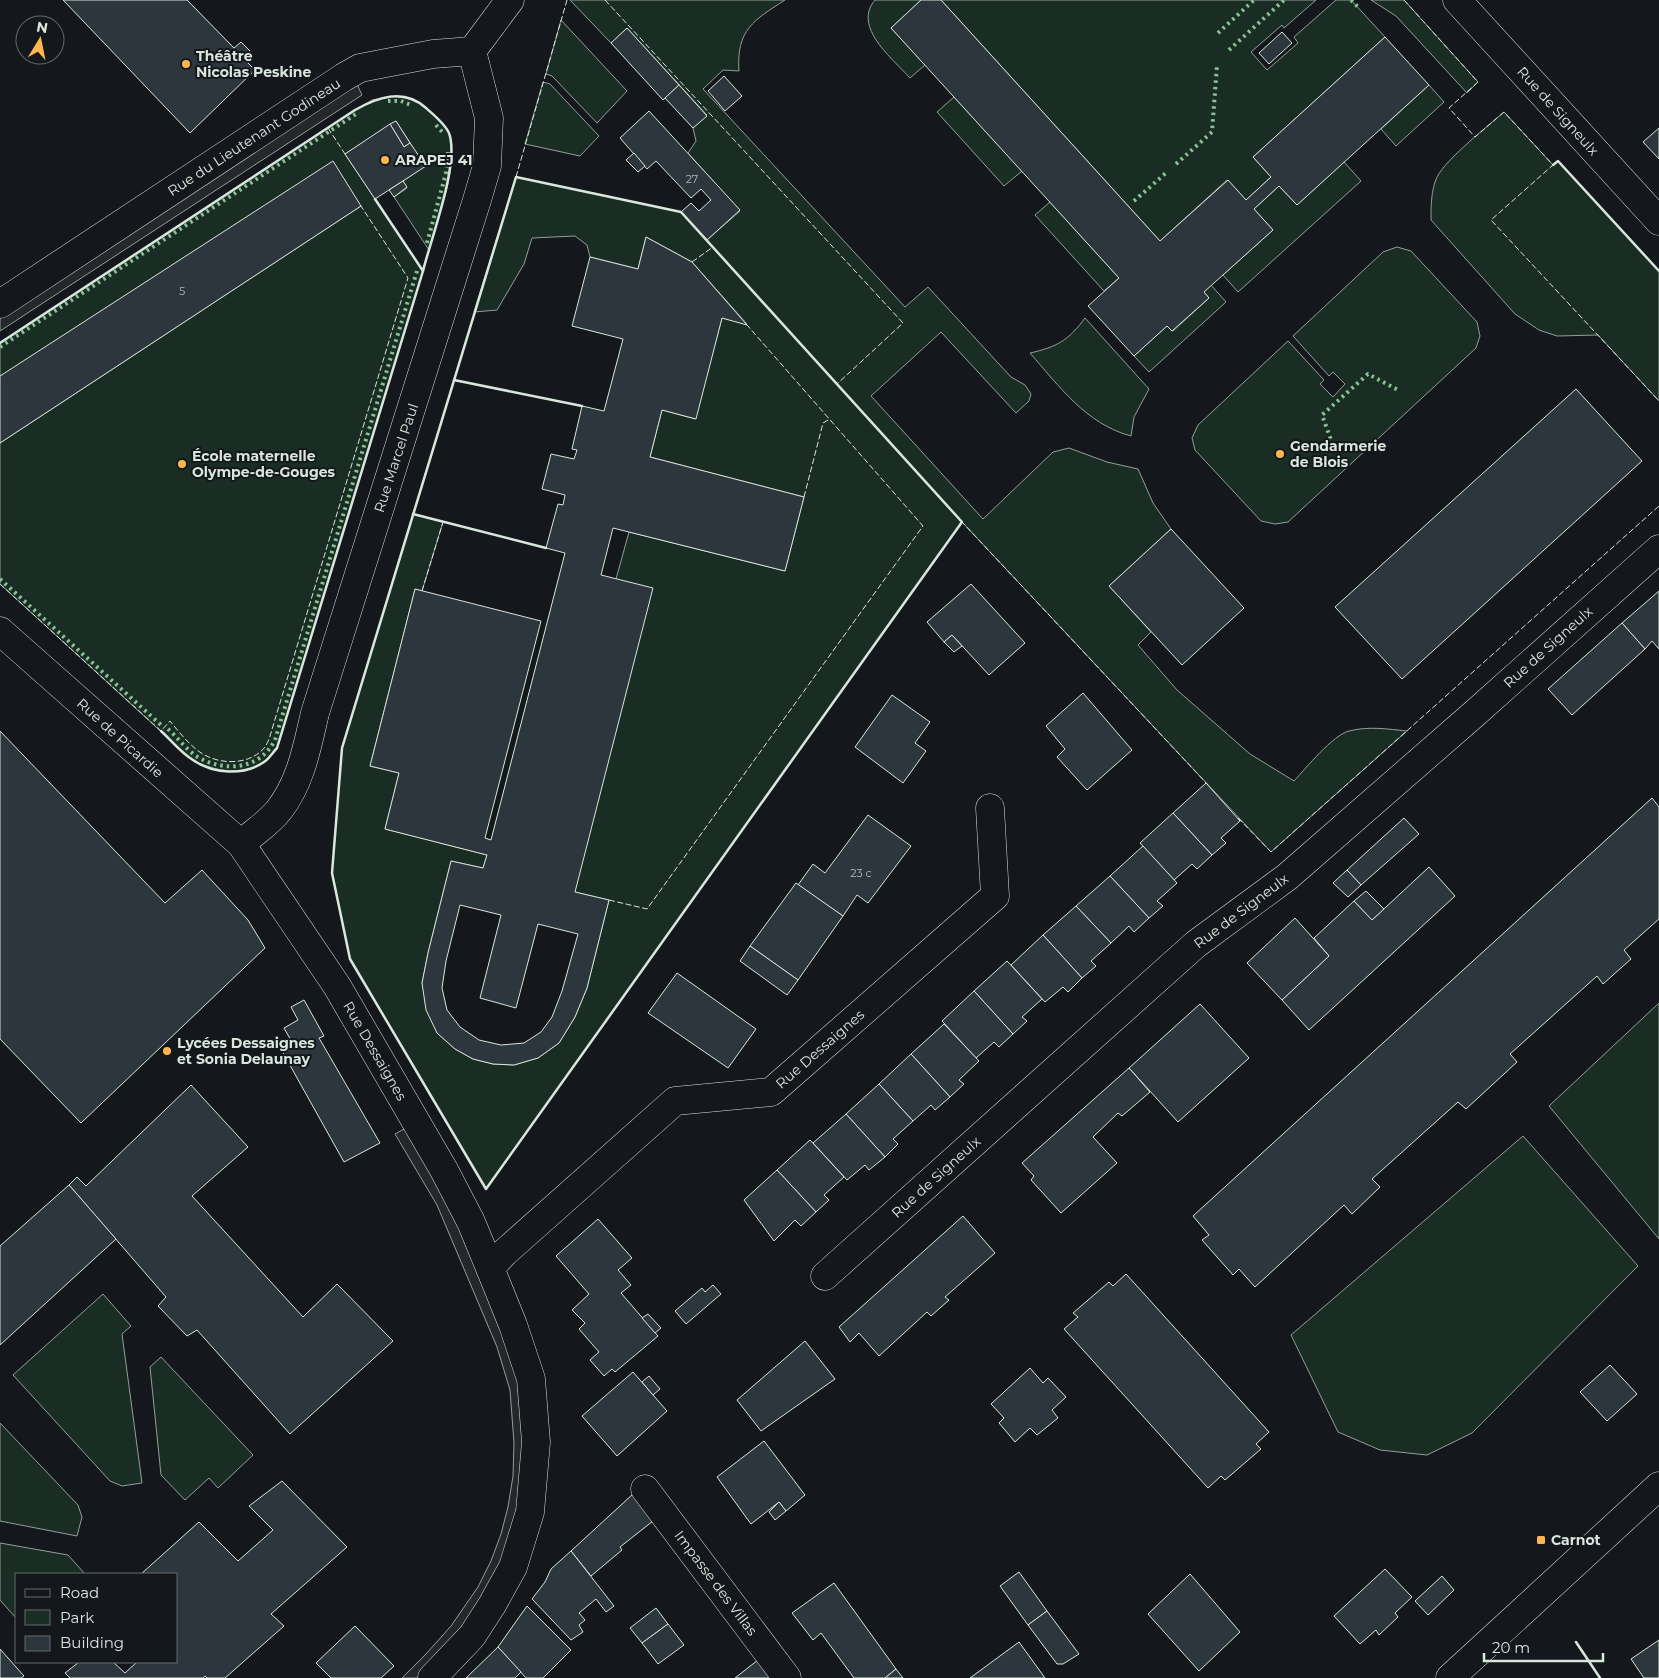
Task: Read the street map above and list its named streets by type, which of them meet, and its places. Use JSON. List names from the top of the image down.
{
  "streets": {
    "street": [
      "Rue de Signeulx",
      "Rue du Lieutenant Godineau",
      "Rue Marcel Paul",
      "Rue de Picardie",
      "Rue Dessaignes",
      "Impasse des Villas"
    ]
  },
  "crossings": [
    ["Rue du Lieutenant Godineau", "Rue Marcel Paul"],
    ["Rue Marcel Paul", "Rue de Picardie"],
    ["Rue Marcel Paul", "Rue Dessaignes"],
    ["Rue de Picardie", "Rue Dessaignes"]
  ],
  "places": {
    "other": [
      "Théâtre Nicolas Peskine",
      "ARAPEJ 41",
      "Gendarmerie de Blois",
      "École maternelle Olympe-de-Gouges",
      "Lycées Dessaignes et Sonia Delaunay"
    ],
    "transit": ["Carnot"]
  },
  "house_numbers": ["27", "5", "23 c"],
  "legend": ["Road", "Park", "Building"],
  "scale_bar": "20 m",
  "north": "top"
}
